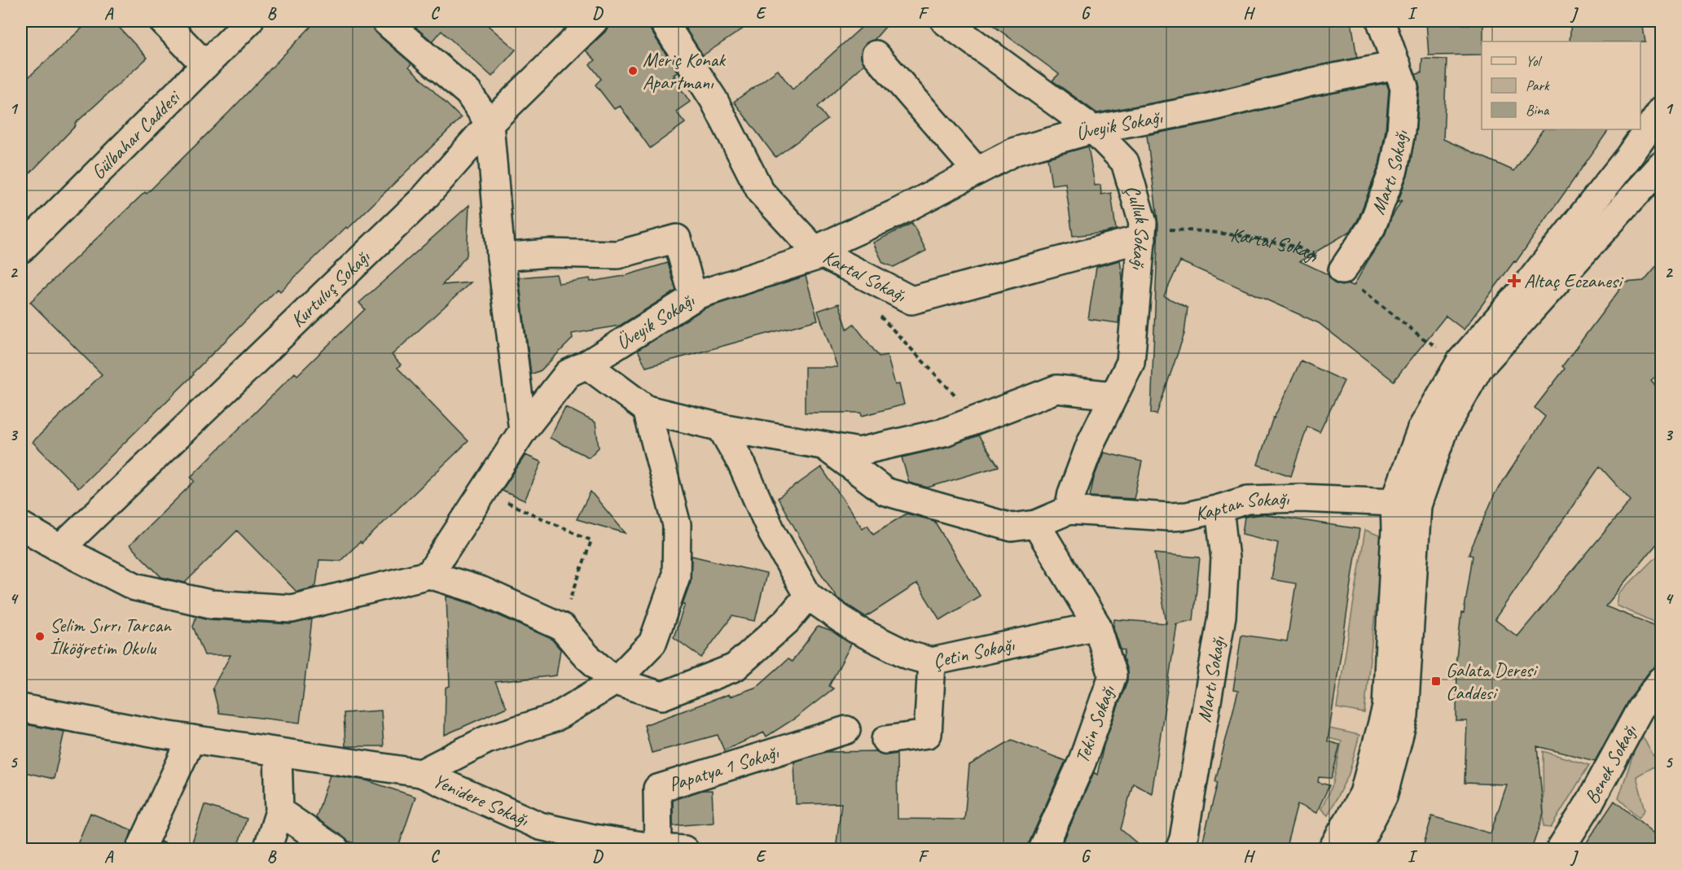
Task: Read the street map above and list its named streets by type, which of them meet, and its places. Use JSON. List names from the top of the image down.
{
  "streets": {
    "street": [
      "Üveyik Sokağı",
      "Gülbahar Caddesi",
      "Martı Sokağı",
      "Çulluk Sokağı",
      "Kartal Sokağı",
      "Kurtuluş Sokağı",
      "Kaptan Sokağı",
      "Çetin Sokağı",
      "Tekin Sokağı",
      "Benek Sokağı",
      "Papatya 1 Sokağı",
      "Yenidere Sokağı"
    ]
  },
  "crossings": [
    ["Üveyik Sokağı", "Martı Sokağı"],
    ["Üveyik Sokağı", "Çulluk Sokağı"],
    ["Üveyik Sokağı", "Kartal Sokağı"],
    ["Martı Sokağı", "Kartal Sokağı"],
    ["Martı Sokağı", "Kaptan Sokağı"],
    ["Çulluk Sokağı", "Kartal Sokağı"],
    ["Çulluk Sokağı", "Kaptan Sokağı"],
    ["Çetin Sokağı", "Tekin Sokağı"],
    ["Papatya 1 Sokağı", "Yenidere Sokağı"]
  ],
  "places": {
    "other": ["Meriç Konak Apartmanı", "Selim Sırrı Tarcan İlköğretim Okulu"],
    "health": ["Altaç Eczanesi"],
    "transit": ["Galata Deresi Caddesi"]
  },
  "legend": ["Yol", "Park", "Bina"],
  "grid": {
    "columns": [
      "A",
      "B",
      "C",
      "D",
      "E",
      "F",
      "G",
      "H",
      "I",
      "J"
    ],
    "rows": [
      "1",
      "2",
      "3",
      "4",
      "5"
    ]
  }
}
